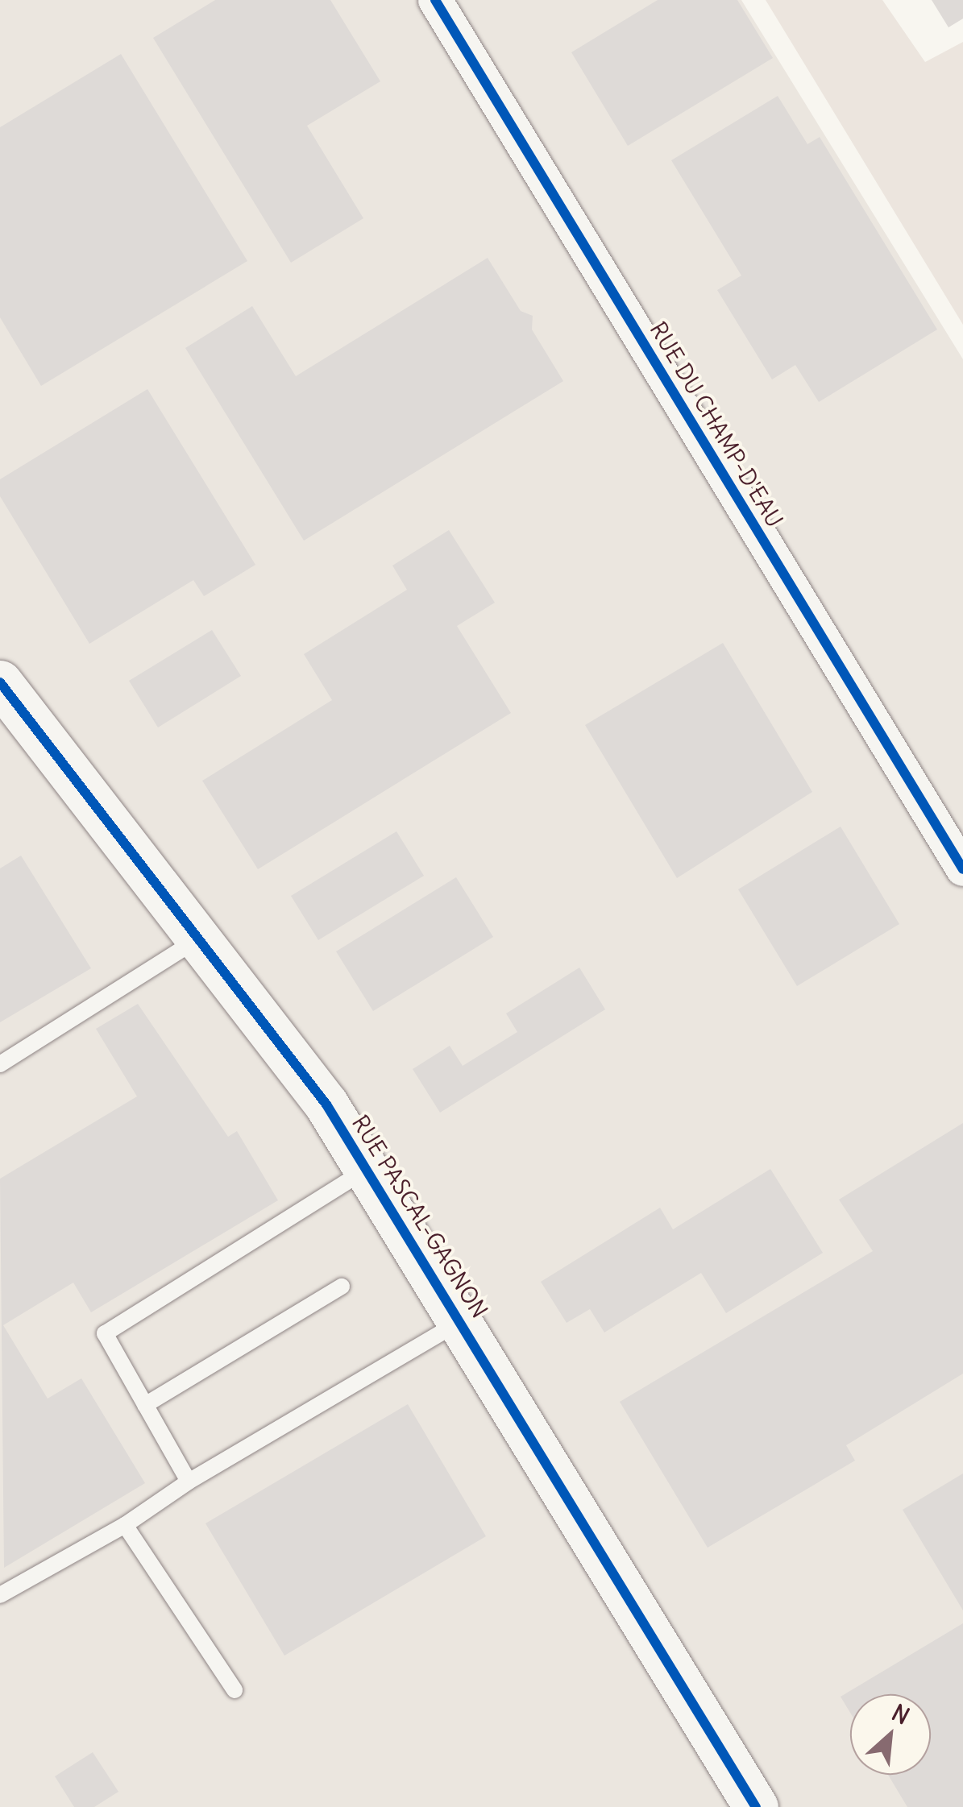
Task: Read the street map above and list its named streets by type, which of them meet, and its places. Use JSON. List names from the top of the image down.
{
  "streets": {
    "street": ["RUE DU CHAMP-D'EAU", "RUE PASCAL-GAGNON"]
  },
  "north": "top right"
}
